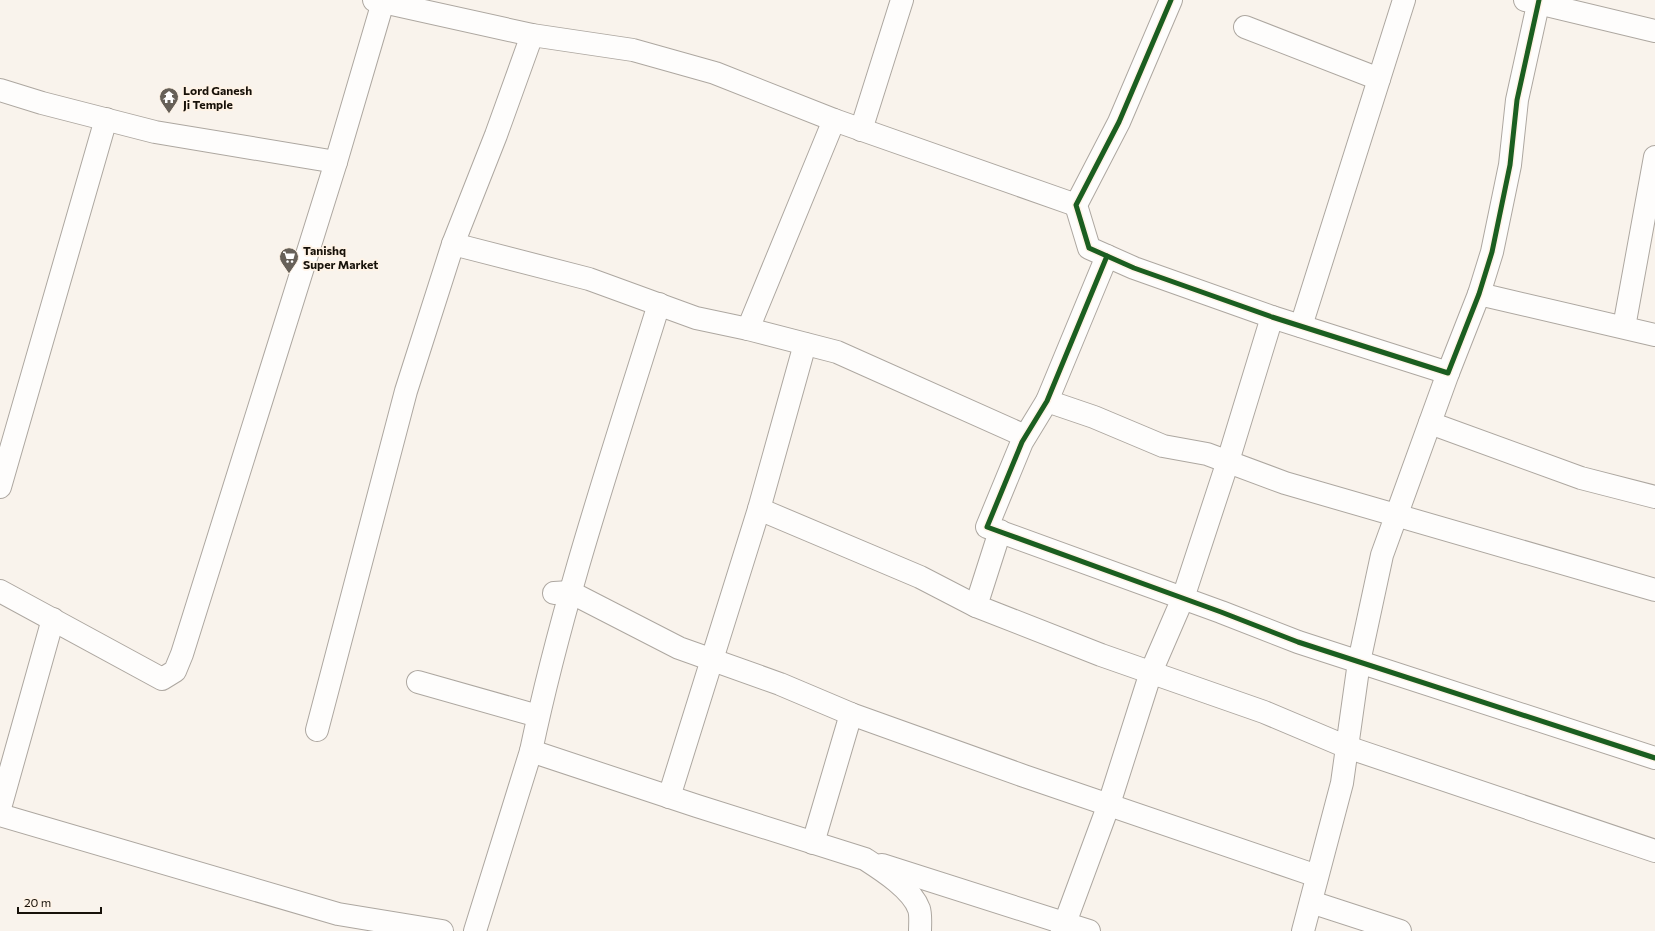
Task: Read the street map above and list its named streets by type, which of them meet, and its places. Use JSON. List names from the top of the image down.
{
  "places": {
    "temple": ["Lord Ganesh Ji Temple"],
    "supermarket": ["Tanishq Super Market"]
  },
  "scale_bar": "20 m"
}
